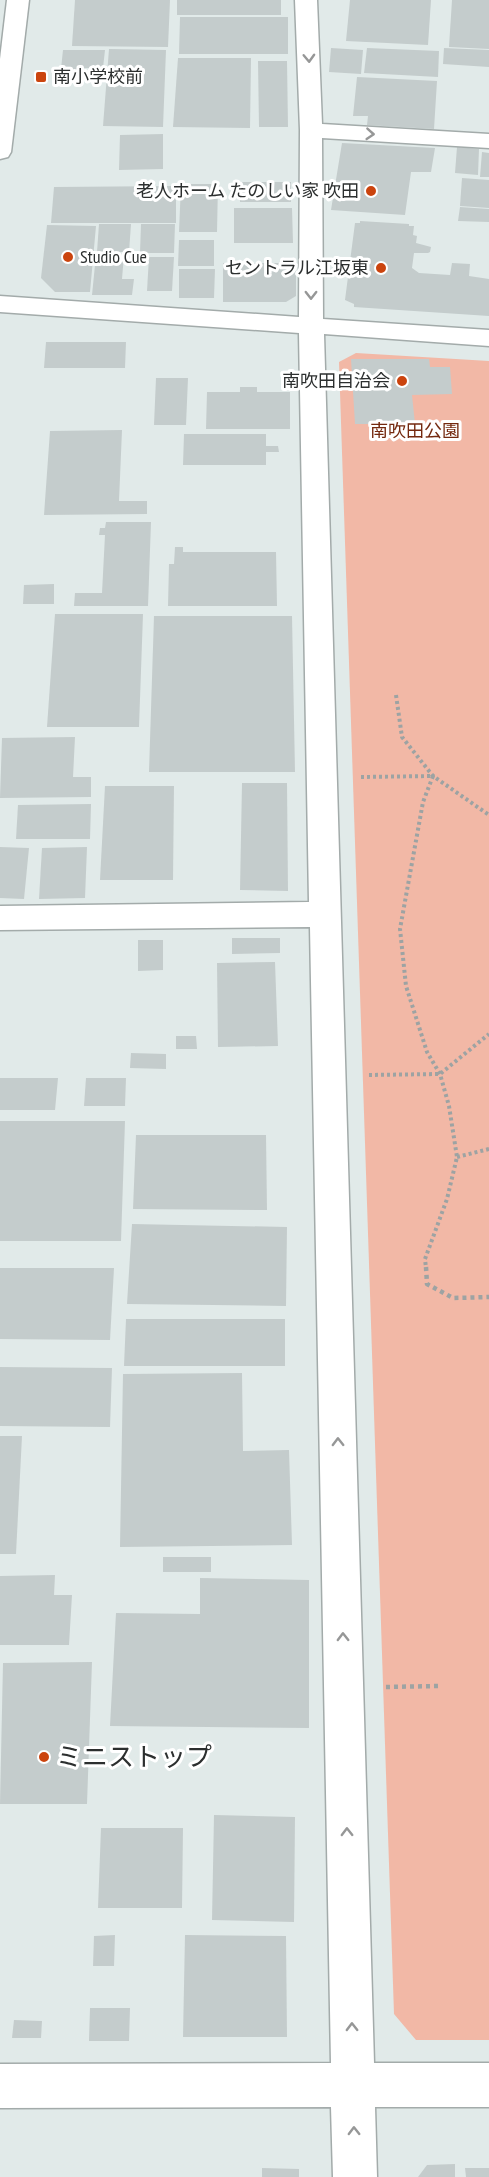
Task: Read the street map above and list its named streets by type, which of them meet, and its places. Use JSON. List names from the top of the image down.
{
  "parks": ["南吹田公園"],
  "places": {
    "transit": ["南小学校前"],
    "other": [
      "老人ホーム たのしい家 吹田",
      "Studio Cue",
      "セントラル江坂東",
      "南吹田自治会",
      "ミニストップ"
    ]
  }
}
